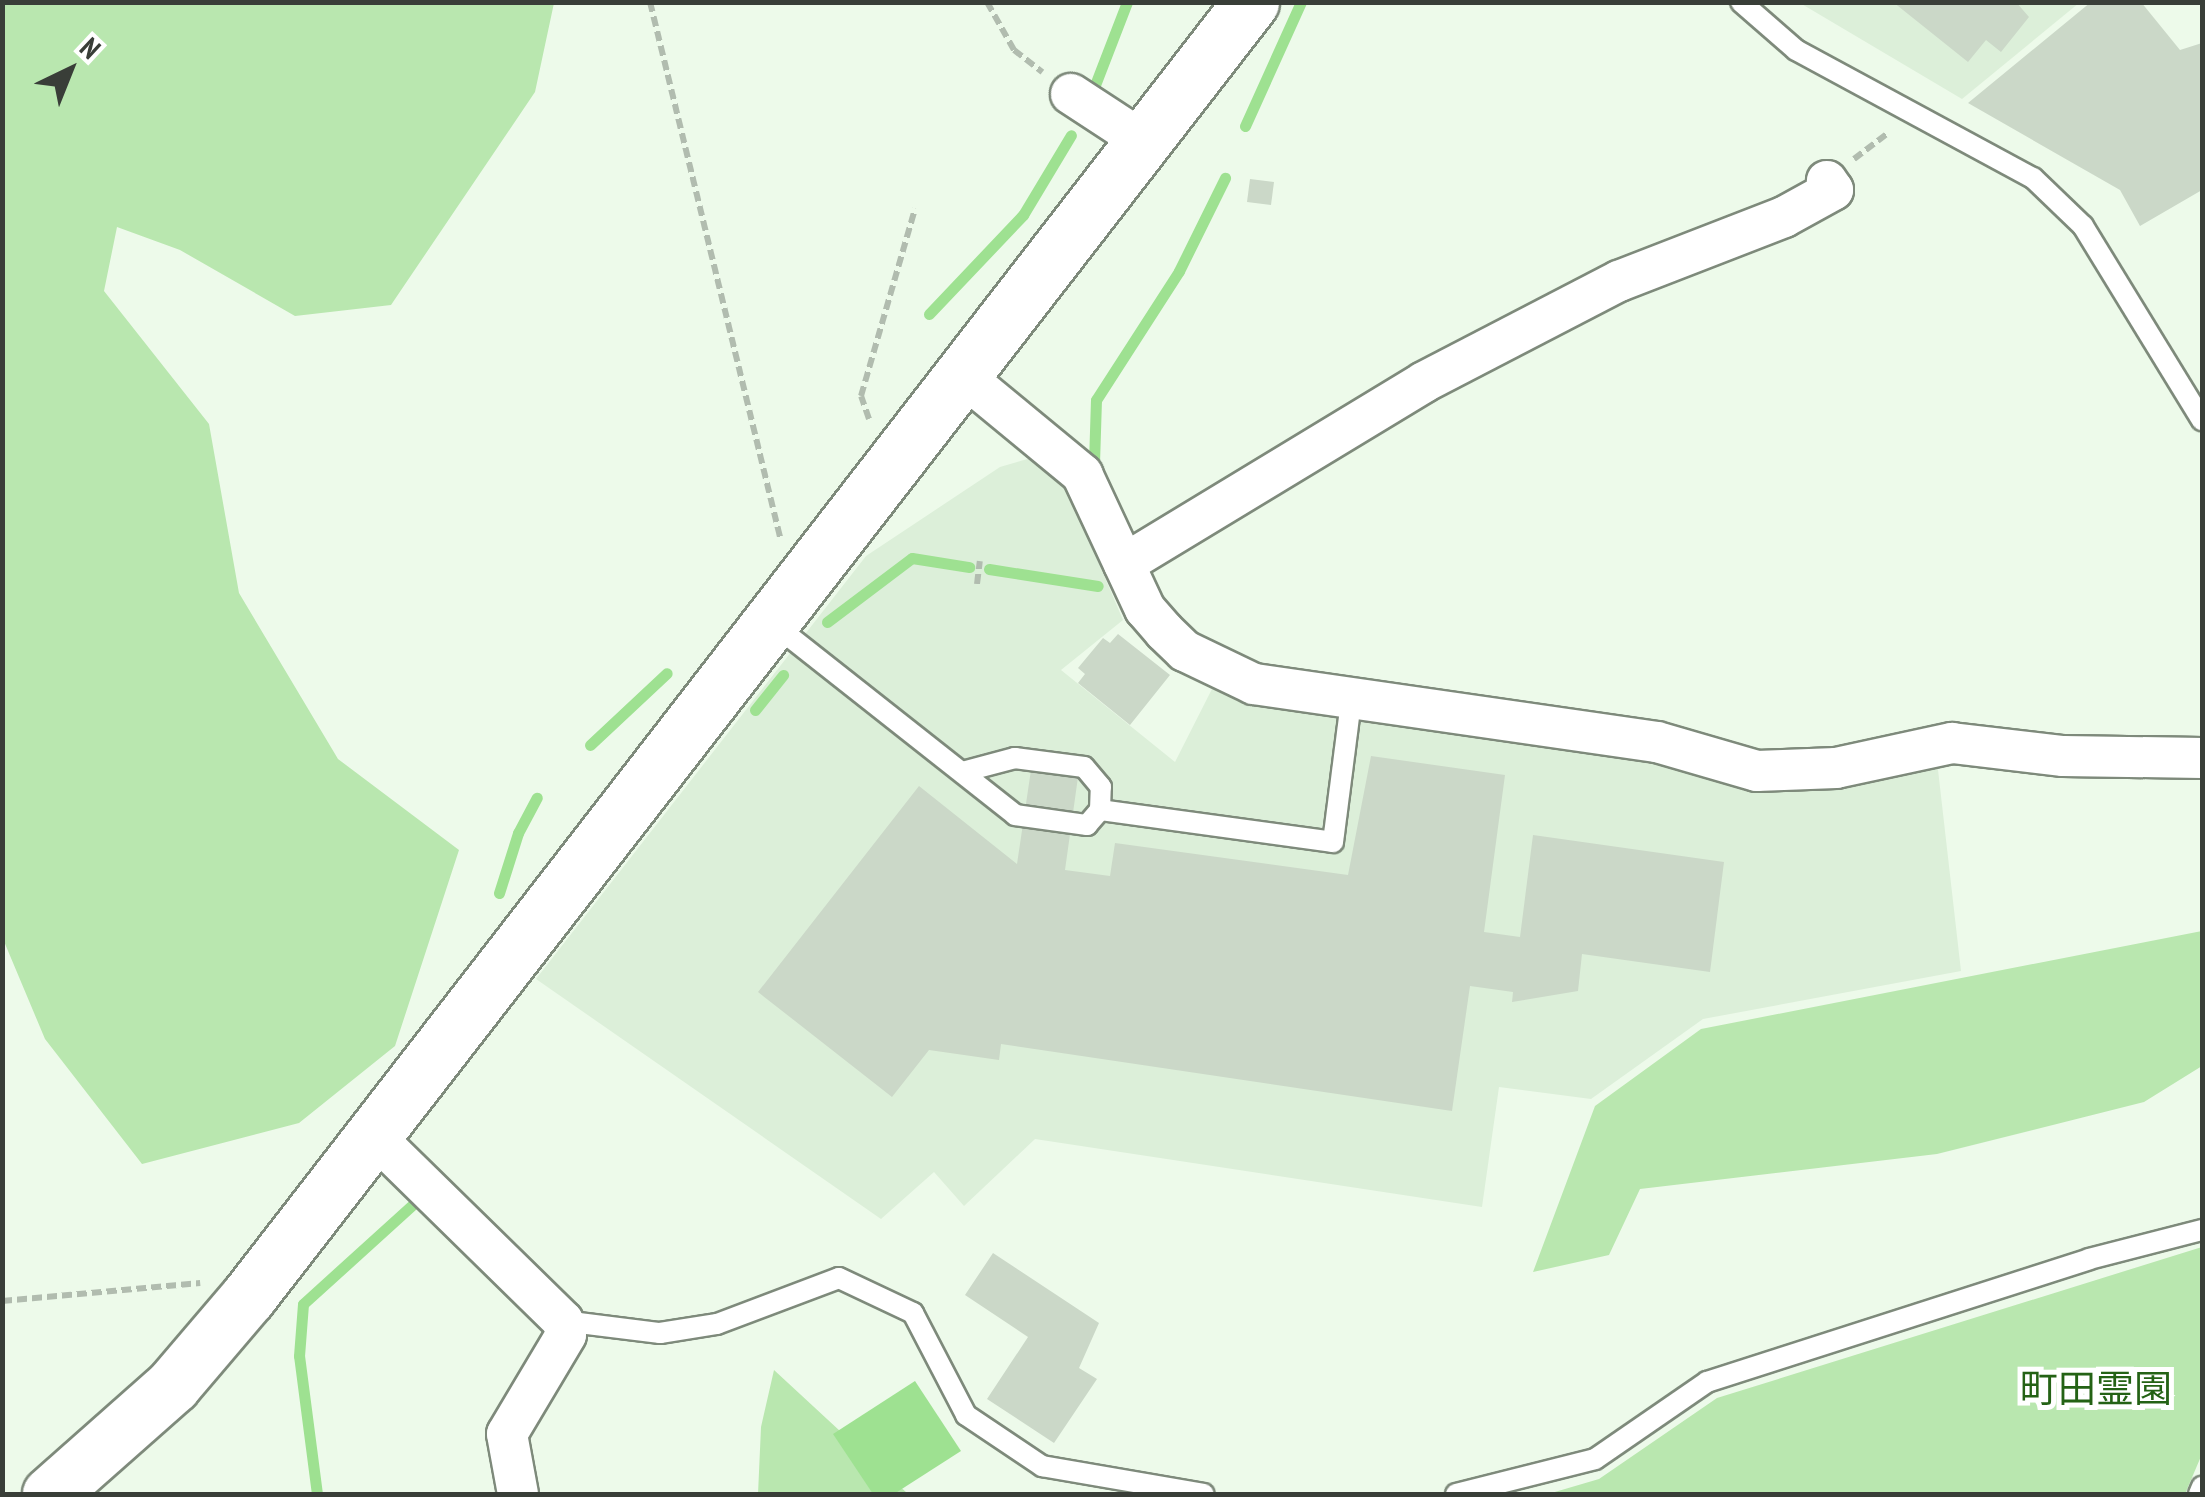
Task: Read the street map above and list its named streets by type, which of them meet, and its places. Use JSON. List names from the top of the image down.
{
  "parks": ["町田霊園"],
  "north": "top right"
}
